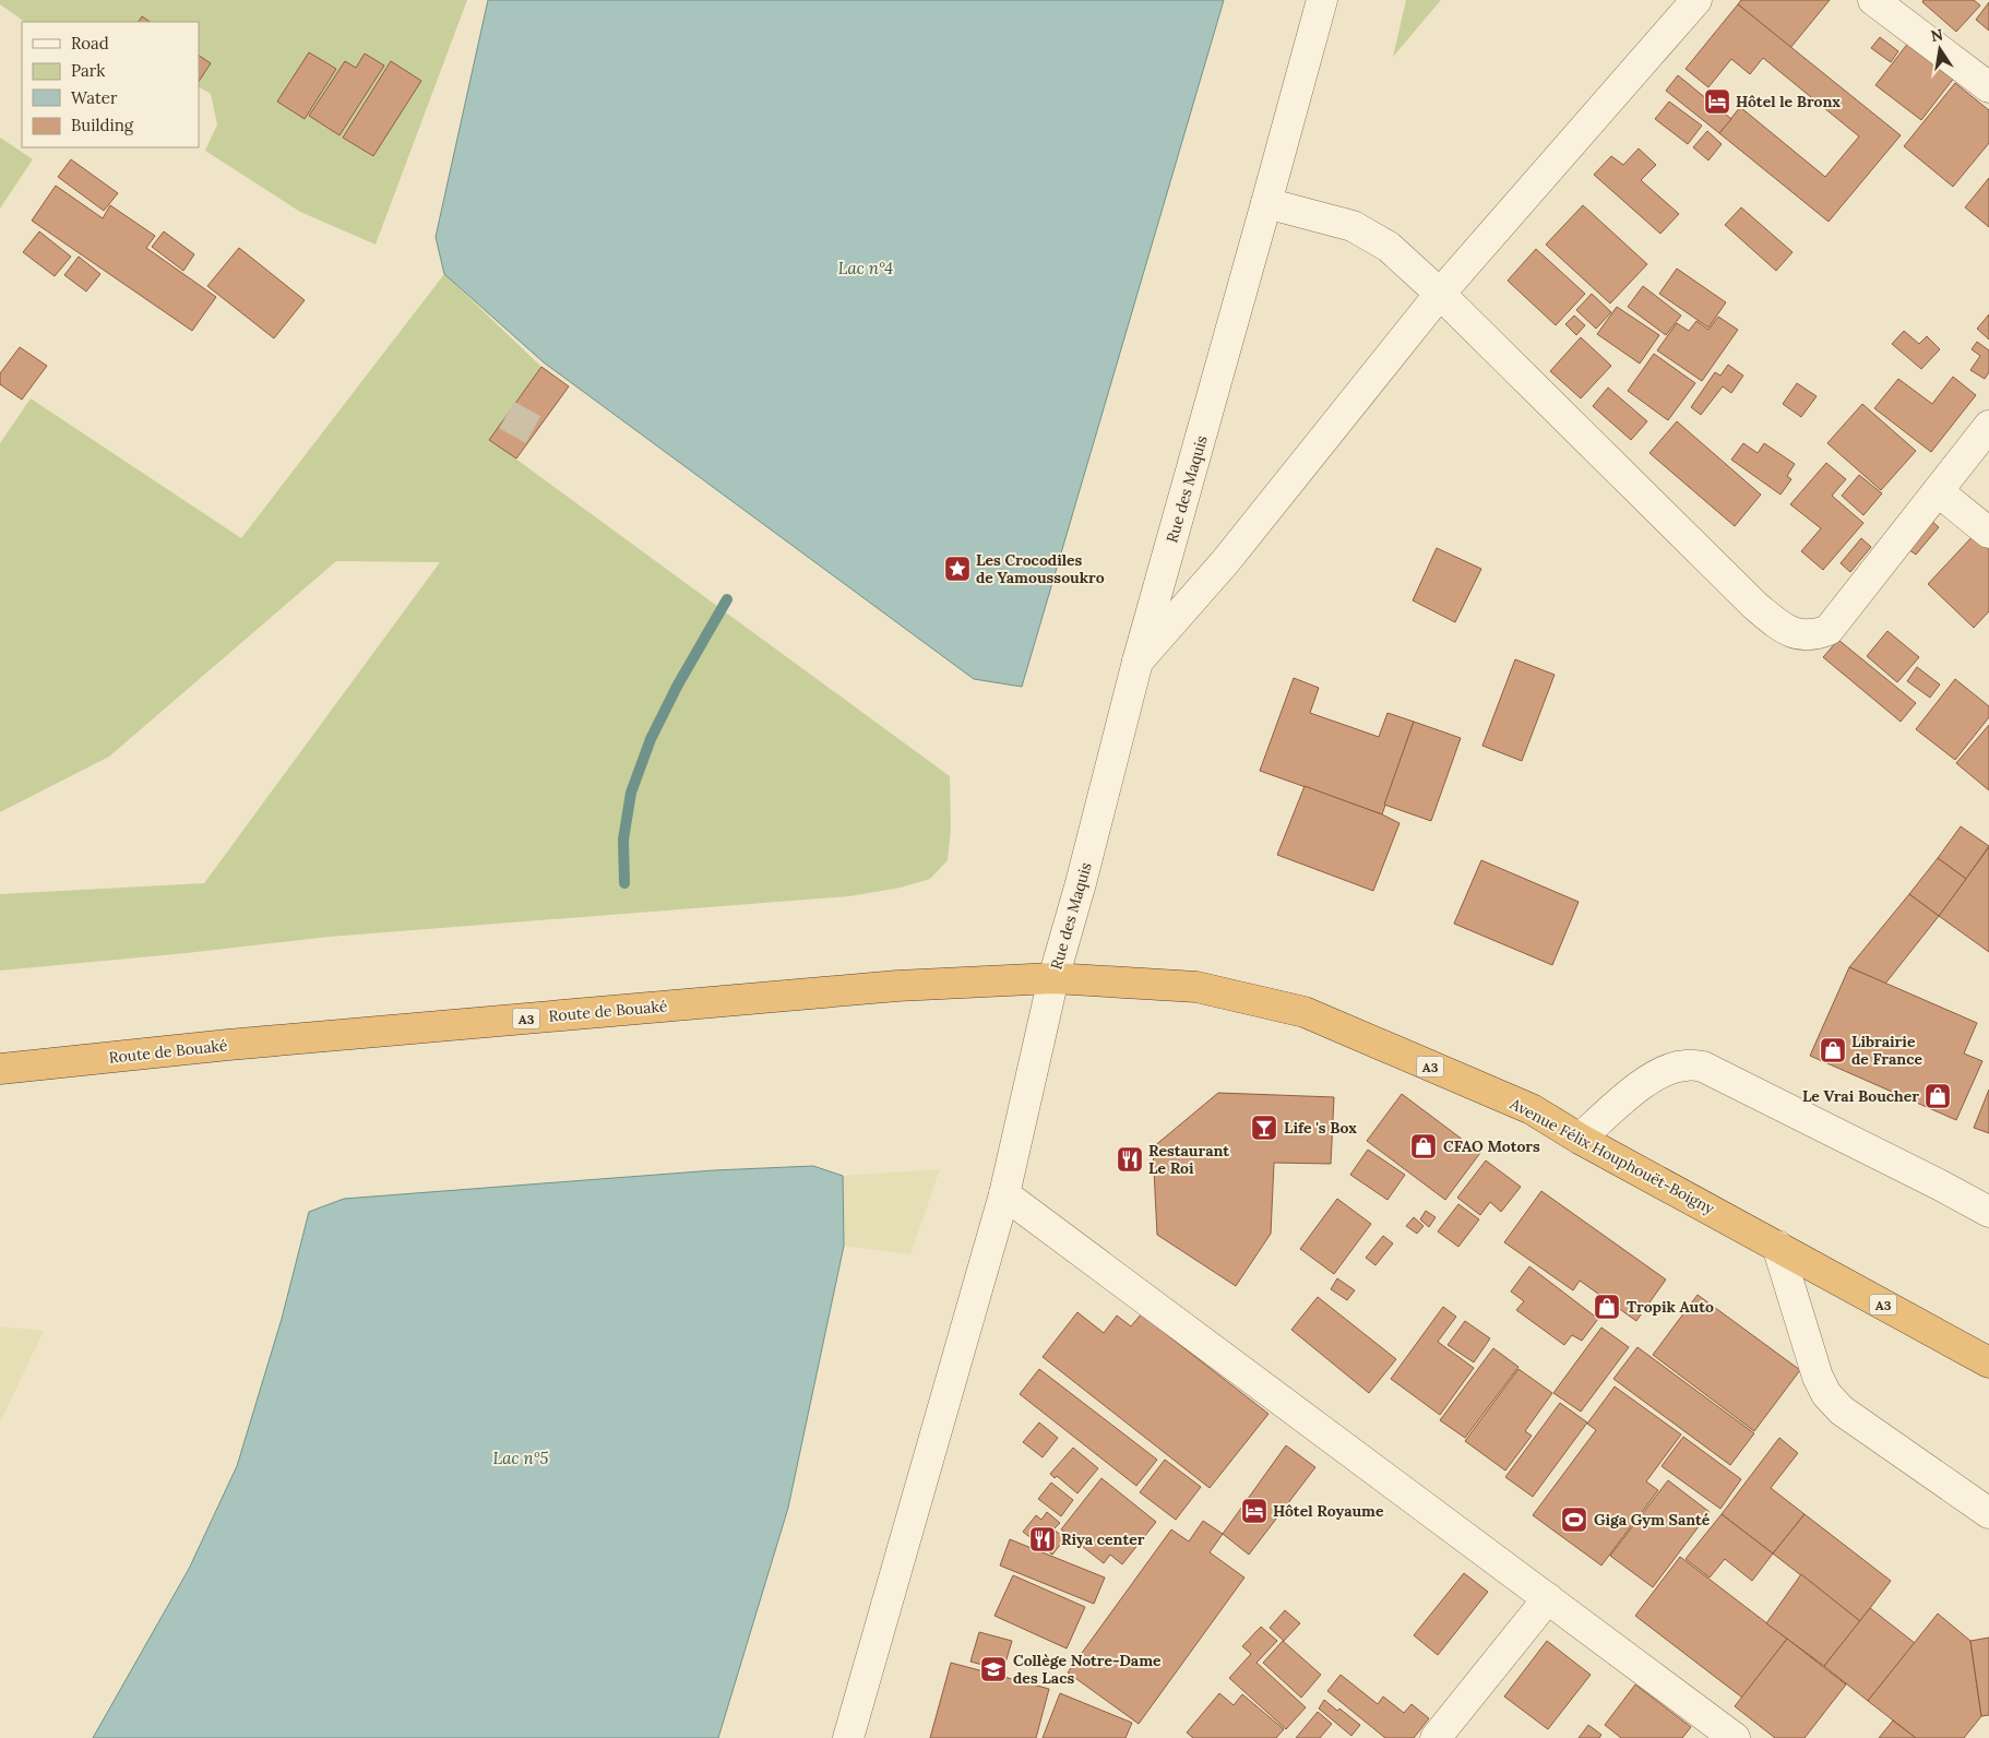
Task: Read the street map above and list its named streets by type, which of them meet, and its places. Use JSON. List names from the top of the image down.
{
  "streets": {
    "highway": ["Route de Bouaké", "A3", "Avenue Félix Houphouët-Boigny"],
    "street": ["Rue des Maquis"]
  },
  "crossings": [
    ["Rue des Maquis", "Route de Bouaké"],
    ["Rue des Maquis", "Avenue Félix Houphouët-Boigny"],
    ["Route de Bouaké", "Avenue Félix Houphouët-Boigny"]
  ],
  "water": ["Lac n°4", "Lac n°5"],
  "places": {
    "hotel": ["Hôtel le Bronx", "Hôtel Royaume"],
    "place": ["Les Crocodiles de Yamoussoukro"],
    "shop": [
      "Librairie de France",
      "Le Vrai Boucher",
      "CFAO Motors",
      "Tropik Auto"
    ],
    "bar": ["Life 's Box"],
    "restaurant": ["Restaurant Le Roi", "Riya center"],
    "sports": ["Giga Gym Santé"],
    "school or university": ["Collège Notre-Dame des Lacs"]
  },
  "legend": [
    "Road",
    "Park",
    "Water",
    "Building"
  ],
  "north": "top"
}
